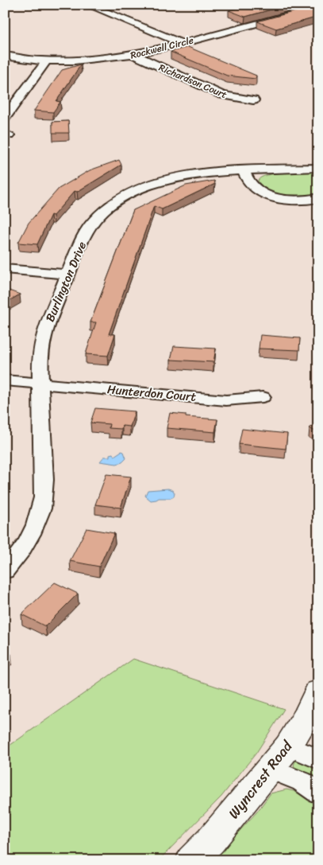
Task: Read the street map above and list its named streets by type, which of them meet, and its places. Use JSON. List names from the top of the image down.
{
  "streets": {
    "street": [
      "Rockwell Circle",
      "Richardson Court",
      "Burlington Drive",
      "Hunterdon Court",
      "Wyncrest Road"
    ]
  },
  "crossings": [
    ["Rockwell Circle", "Richardson Court"],
    ["Burlington Drive", "Hunterdon Court"]
  ]
}
